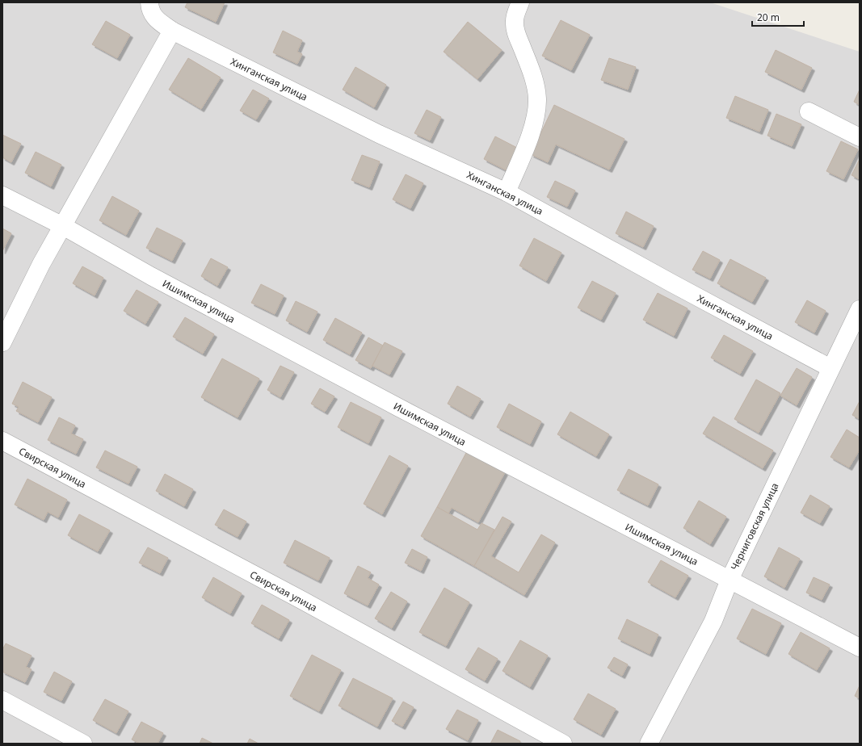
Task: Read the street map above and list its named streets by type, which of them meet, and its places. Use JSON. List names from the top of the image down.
{
  "streets": {
    "street": [
      "Хинганская улица",
      "Ишимская улица",
      "Свирская улица",
      "Черниговская улица"
    ]
  },
  "crossings": [
    ["Хинганская улица", "Черниговская улица"],
    ["Ишимская улица", "Черниговская улица"]
  ],
  "scale_bar": "20 m"
}
